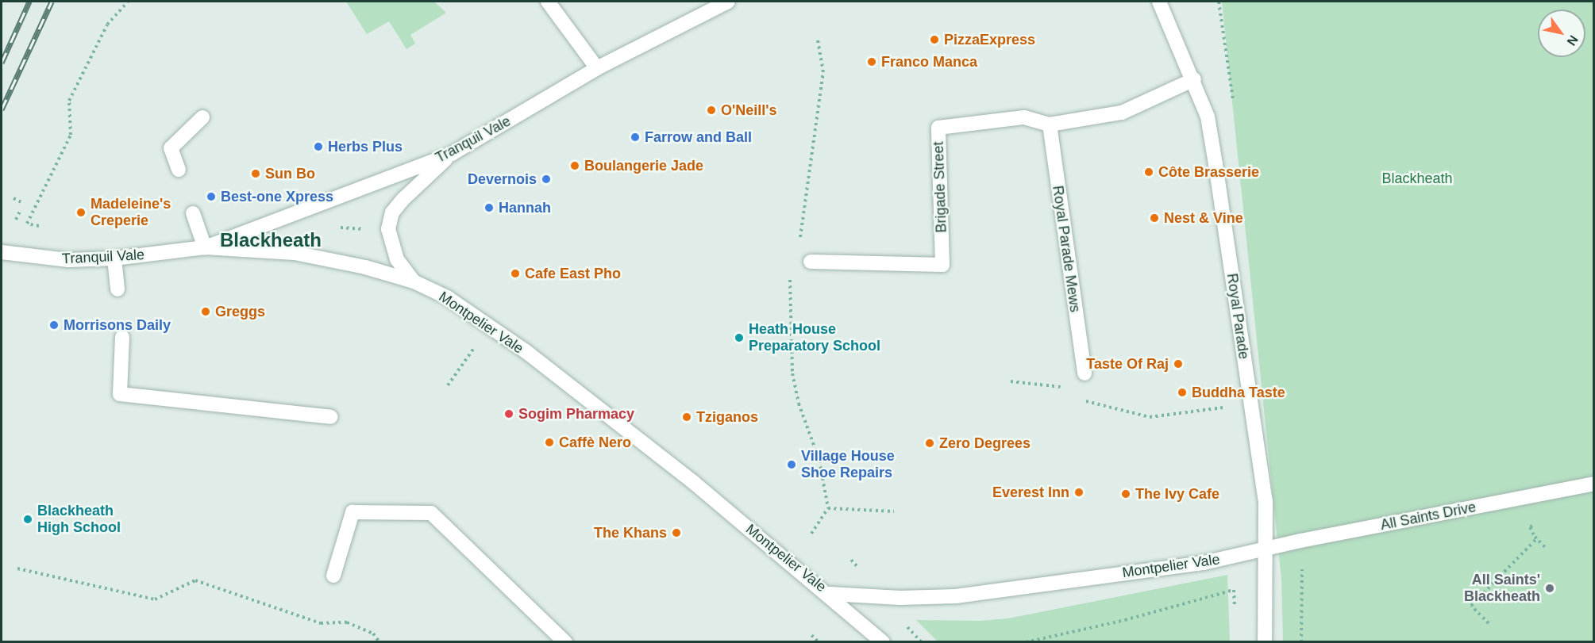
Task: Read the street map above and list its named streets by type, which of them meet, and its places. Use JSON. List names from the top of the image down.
{
  "streets": {
    "main road": [
      "Tranquil Vale",
      "Brigade Street",
      "Royal Parade Mews",
      "Royal Parade",
      "Montpelier Vale",
      "All Saints Drive"
    ]
  },
  "crossings": [
    ["Tranquil Vale", "Montpelier Vale"],
    ["Brigade Street", "Royal Parade Mews"],
    ["Brigade Street", "Royal Parade"],
    ["Royal Parade", "Montpelier Vale"],
    ["Royal Parade", "All Saints Drive"],
    ["Montpelier Vale", "All Saints Drive"]
  ],
  "districts": ["Blackheath"],
  "parks": ["Blackheath"],
  "places": [
    "PizzaExpress",
    "Franco Manca",
    "O'Neill's",
    "Farrow and Ball",
    "Herbs Plus",
    "Boulangerie Jade",
    "Côte Brasserie",
    "Sun Bo",
    "Devernois",
    "Best-one Xpress",
    "Hannah",
    "Madeleine's Creperie",
    "Nest & Vine",
    "Cafe East Pho",
    "Greggs",
    "Morrisons Daily",
    "Heath House Preparatory School",
    "Taste Of Raj",
    "Buddha Taste",
    "Sogim Pharmacy",
    "Tziganos",
    "Caffè Nero",
    "Zero Degrees",
    "Village House Shoe Repairs",
    "Everest Inn",
    "The Ivy Cafe",
    "Blackheath High School",
    "The Khans",
    "All Saints' Blackheath"
  ],
  "north": "bottom right"
}
